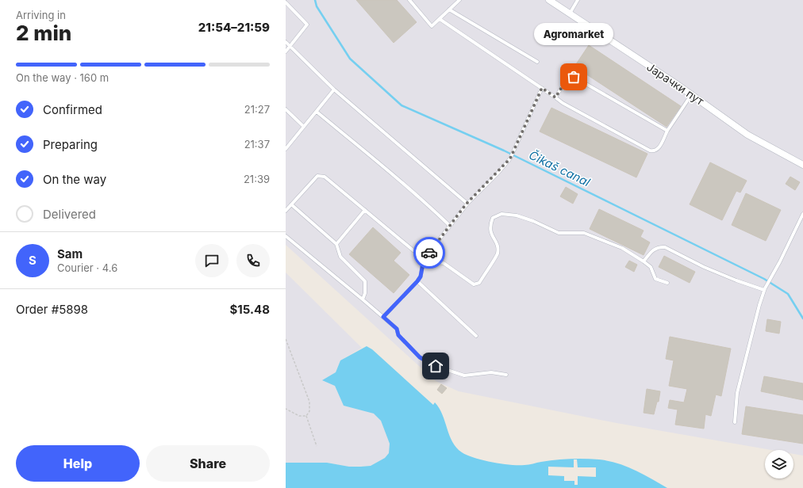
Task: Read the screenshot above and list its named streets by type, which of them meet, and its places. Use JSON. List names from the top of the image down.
{
  "streets": {
    "street": ["Јарачки пут"]
  },
  "water": ["Čikaš canal"],
  "places": ["Agromarket"],
  "page": {
    "heading": ["2 min", "Arriving in", "21:54–21:59"],
    "panel": [
      "Sam",
      "Courier · 4.6",
      "Order #5898",
      "$15.48"
    ],
    "bubble": "Agromarket",
    "bar": "On the way · 160 m",
    "list": [
      ["Confirmed", "21:27"],
      ["Preparing", "21:37"],
      ["On the way", "21:39"],
      "Delivered"
    ],
    "round": "S",
    "buttons": ["Help", "Share"]
  }
}
